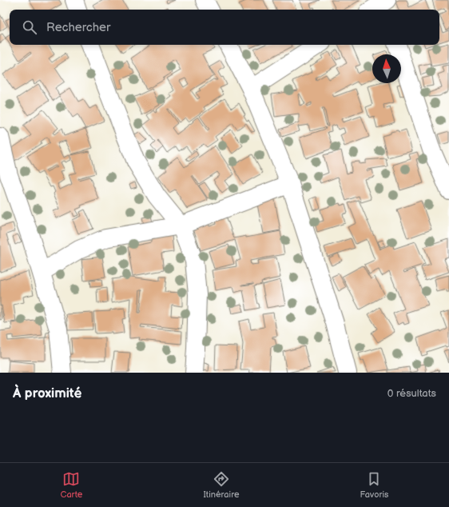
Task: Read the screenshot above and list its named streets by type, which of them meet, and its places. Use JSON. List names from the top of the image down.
{
  "north": "top",
  "page": {
    "search": "Rechercher",
    "heading": ["À proximité", "0 résultats"],
    "nav": ["Carte", "Itinéraire", "Favoris"]
  }
}
